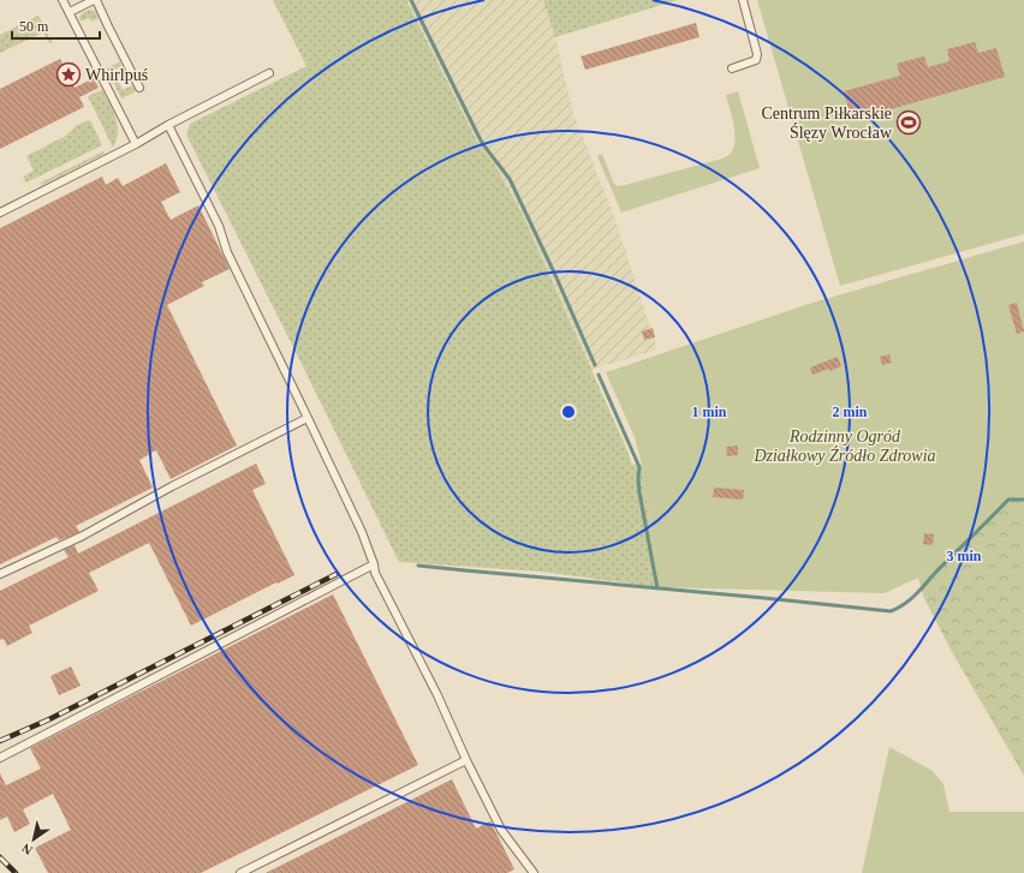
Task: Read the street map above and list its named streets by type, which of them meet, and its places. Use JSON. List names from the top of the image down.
{
  "parks": ["Rodzinny Ogród Działkowy Źródło Zdrowia"],
  "places": {
    "place": ["Whirlpuś"],
    "sports": ["Centrum Piłkarskie Ślęzy Wrocław"]
  },
  "scale_bar": "50 m",
  "north": "bottom left",
  "rings": ["1 min", "2 min", "3 min"]
}
